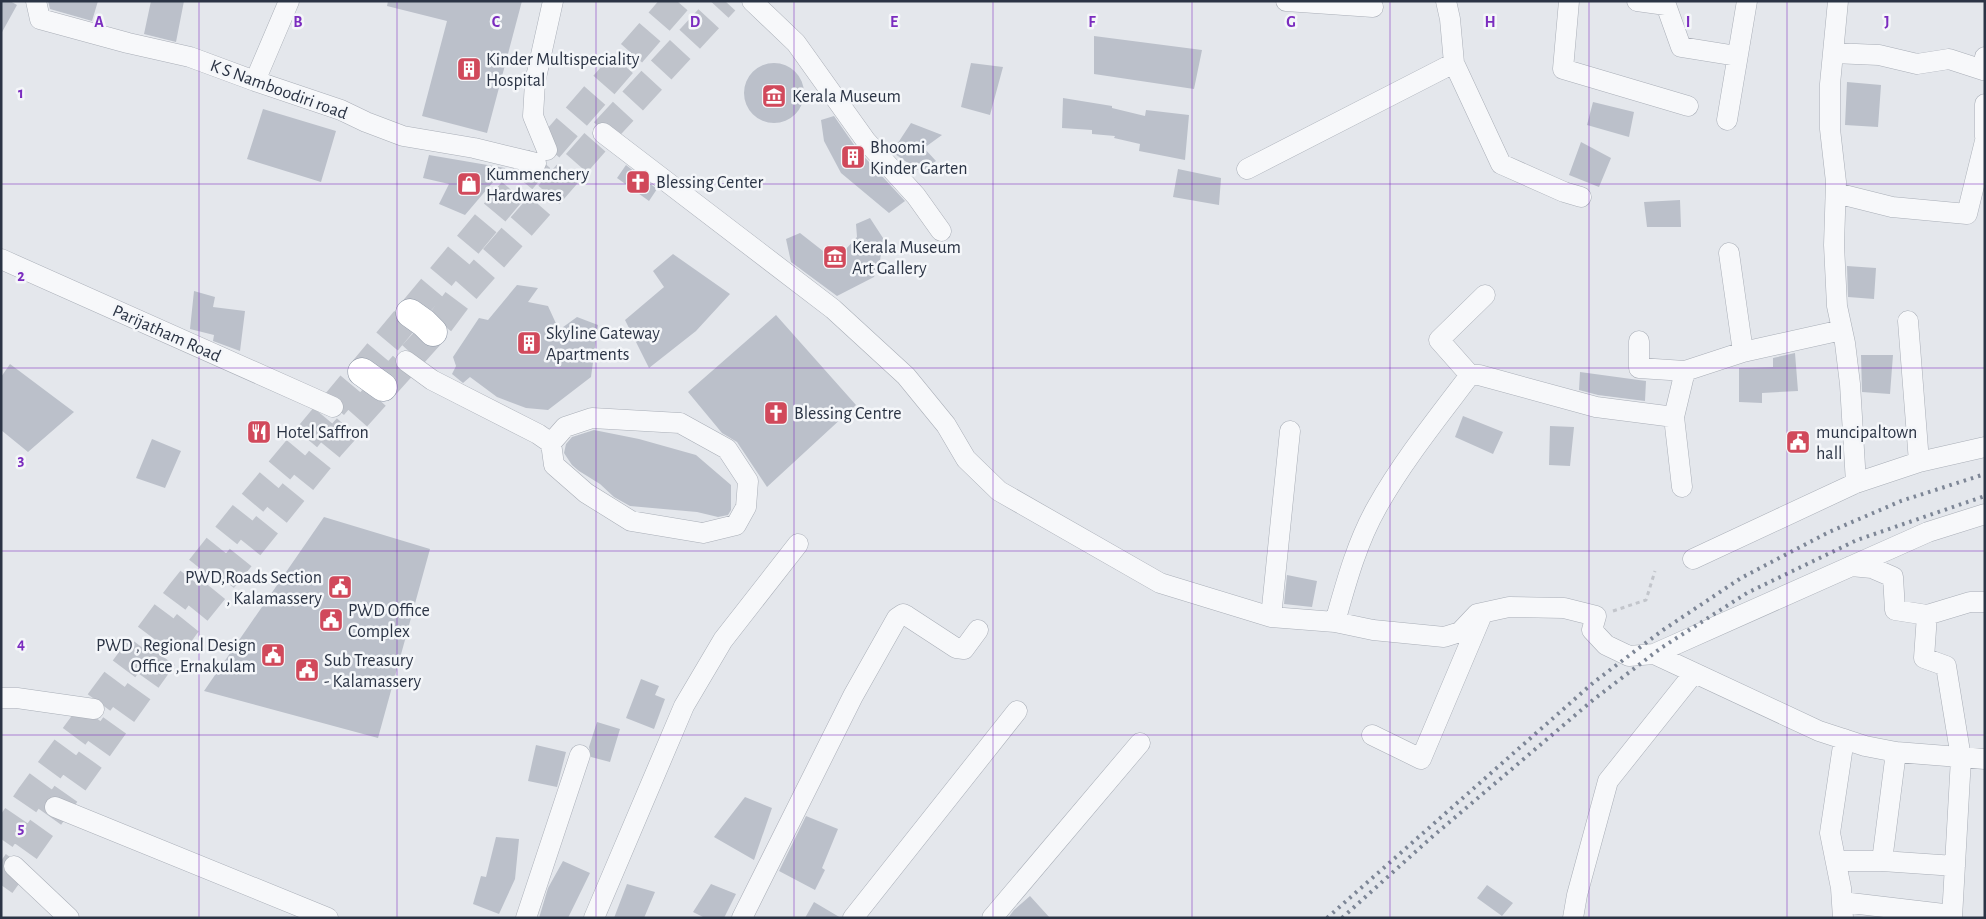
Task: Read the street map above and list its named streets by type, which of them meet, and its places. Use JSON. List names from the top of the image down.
{
  "streets": {
    "street": ["K S Namboodiri road", "Parijatham Road"]
  },
  "places": {
    "building": ["Kinder Multispeciality Hospital", "Bhoomi Kinder Garten", "Skyline Gateway Apartments"],
    "museum": ["Kerala Museum", "Kerala Museum Art Gallery"],
    "church": ["Blessing Center", "Blessing Centre"],
    "shop": ["Kummenchery Hardwares"],
    "restaurant": ["Hotel Saffron"],
    "public building": [
      "muncipaltown hall",
      "PWD,Roads Section , Kalamassery",
      "PWD Office Complex",
      "PWD , Regional Design Office ,Ernakulam",
      "Sub Treasury - Kalamassery"
    ]
  },
  "grid": {
    "columns": [
      "A",
      "B",
      "C",
      "D",
      "E",
      "F",
      "G",
      "H",
      "I",
      "J"
    ],
    "rows": [
      "1",
      "2",
      "3",
      "4",
      "5"
    ]
  }
}
